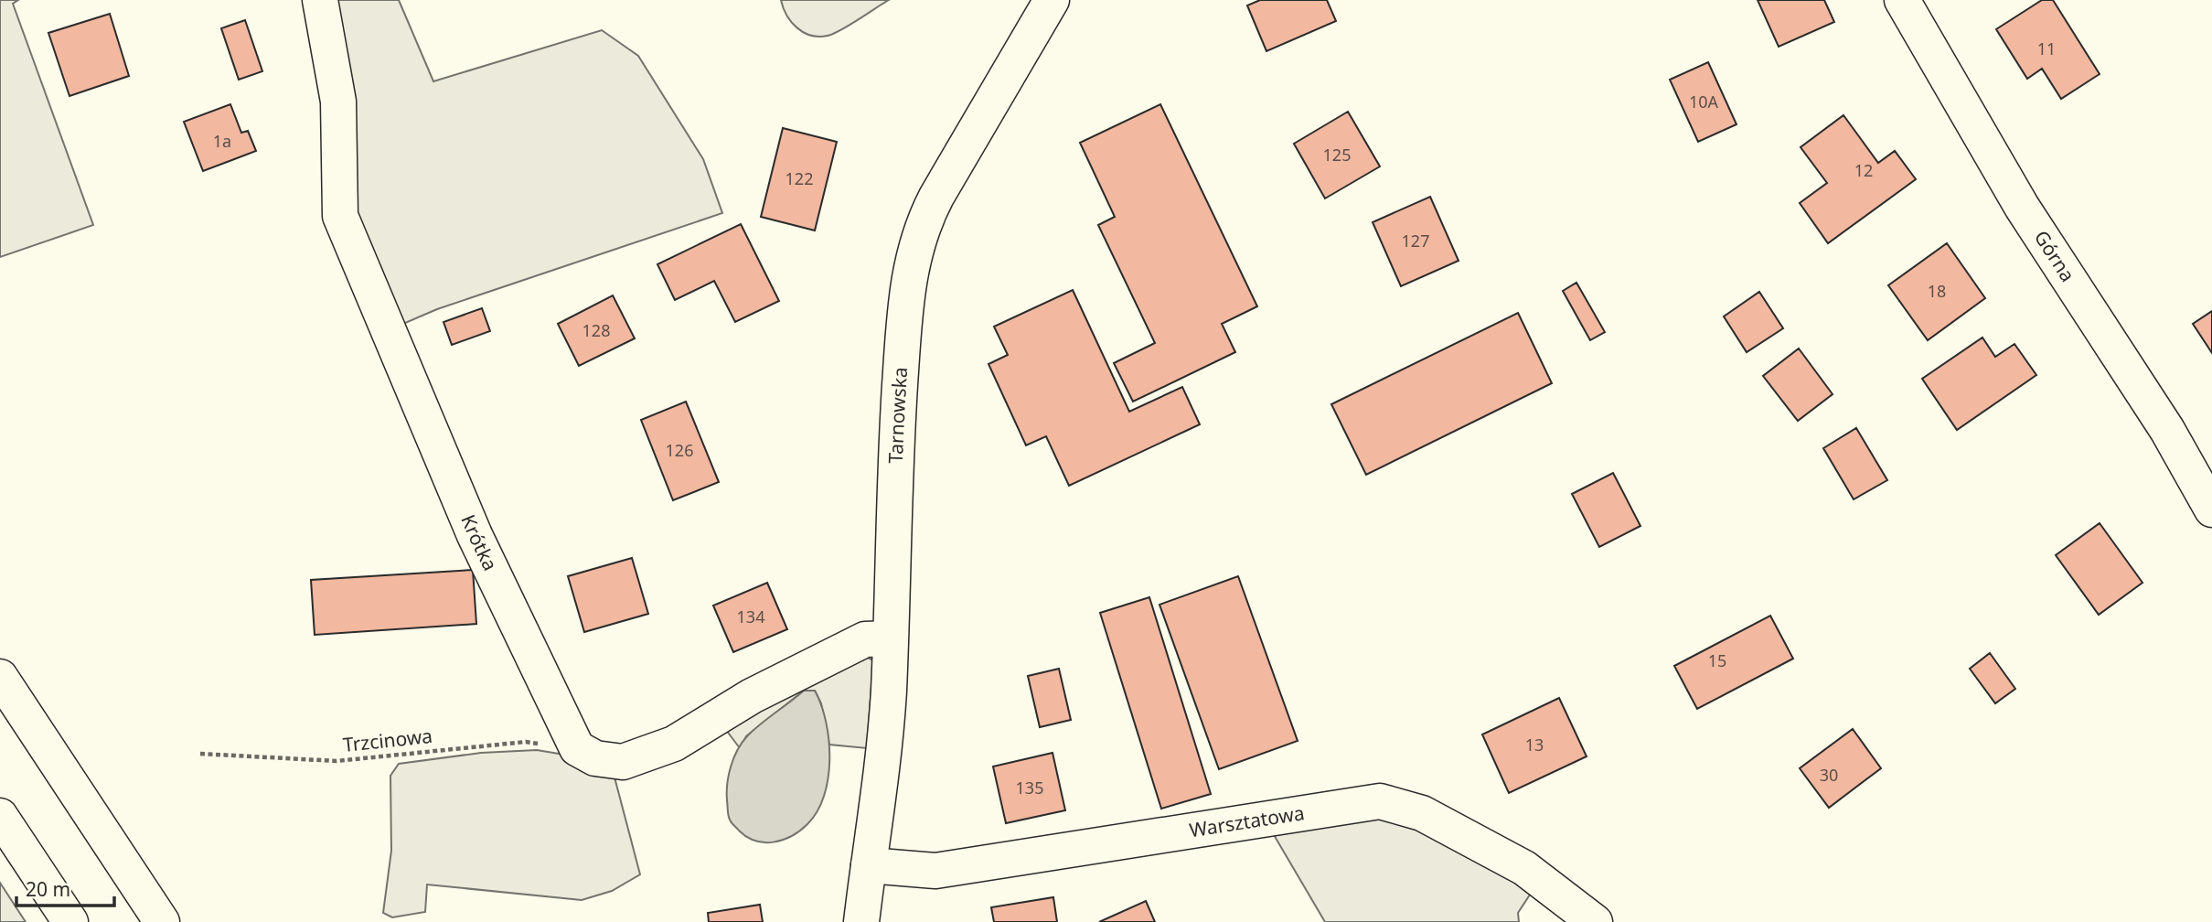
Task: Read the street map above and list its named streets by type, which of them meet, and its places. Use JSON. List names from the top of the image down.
{
  "streets": {
    "main road": [
      "Górna",
      "Tarnowska",
      "Krótka",
      "Warsztatowa"
    ],
    "path": ["Trzcinowa"]
  },
  "crossings": [
    ["Tarnowska", "Warsztatowa"],
    ["Krótka", "Trzcinowa"]
  ],
  "house_numbers": [
    "11",
    "10A",
    "1a",
    "125",
    "12",
    "122",
    "127",
    "18",
    "128",
    "126",
    "134",
    "15",
    "13",
    "30",
    "135"
  ],
  "scale_bar": "20 m"
}
